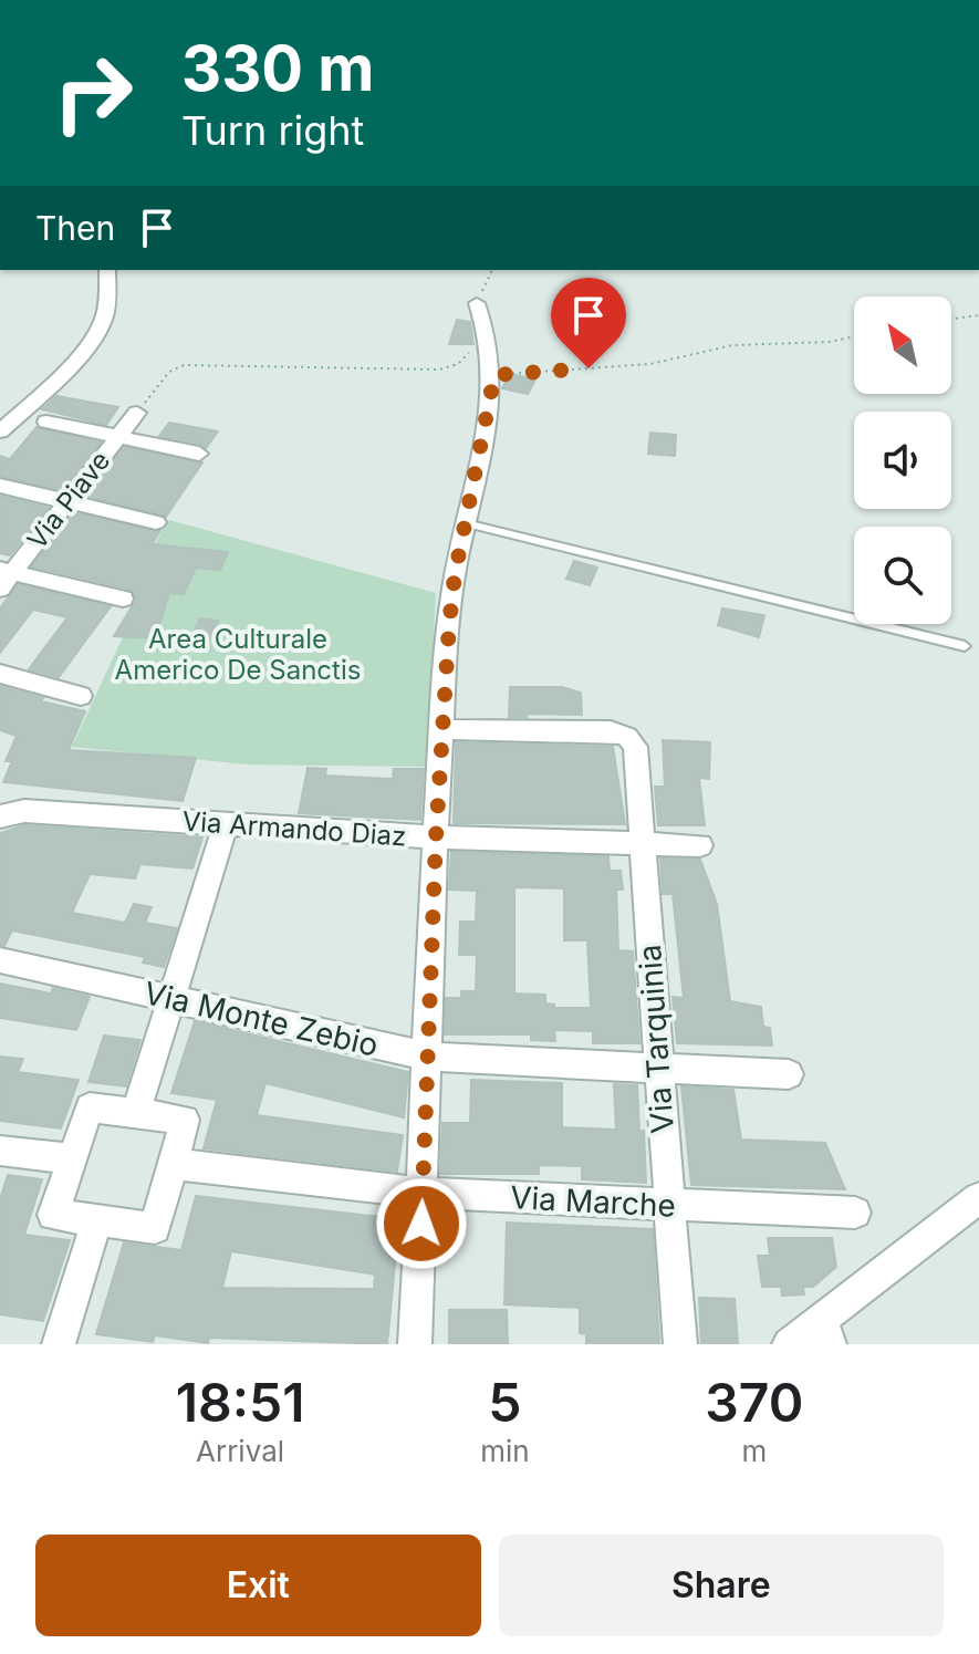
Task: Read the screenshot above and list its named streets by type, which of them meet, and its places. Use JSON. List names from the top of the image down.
{
  "streets": {
    "street": [
      "Via Piave",
      "Via Armando Diaz",
      "Via Monte Zebio",
      "Via Tarquinia",
      "Via Marche"
    ]
  },
  "crossings": [
    ["Via Armando Diaz", "Via Tarquinia"],
    ["Via Monte Zebio", "Via Tarquinia"],
    ["Via Tarquinia", "Via Marche"]
  ],
  "parks": ["Area Culturale Americo De Sanctis"],
  "north": "top left",
  "page": {
    "turn": ["330 m", "Turn right"],
    "then": "Then",
    "eta": [
      "18:51",
      "Arrival",
      "5",
      "min",
      "370",
      "m"
    ],
    "buttons": ["Exit", "Share"]
  }
}
